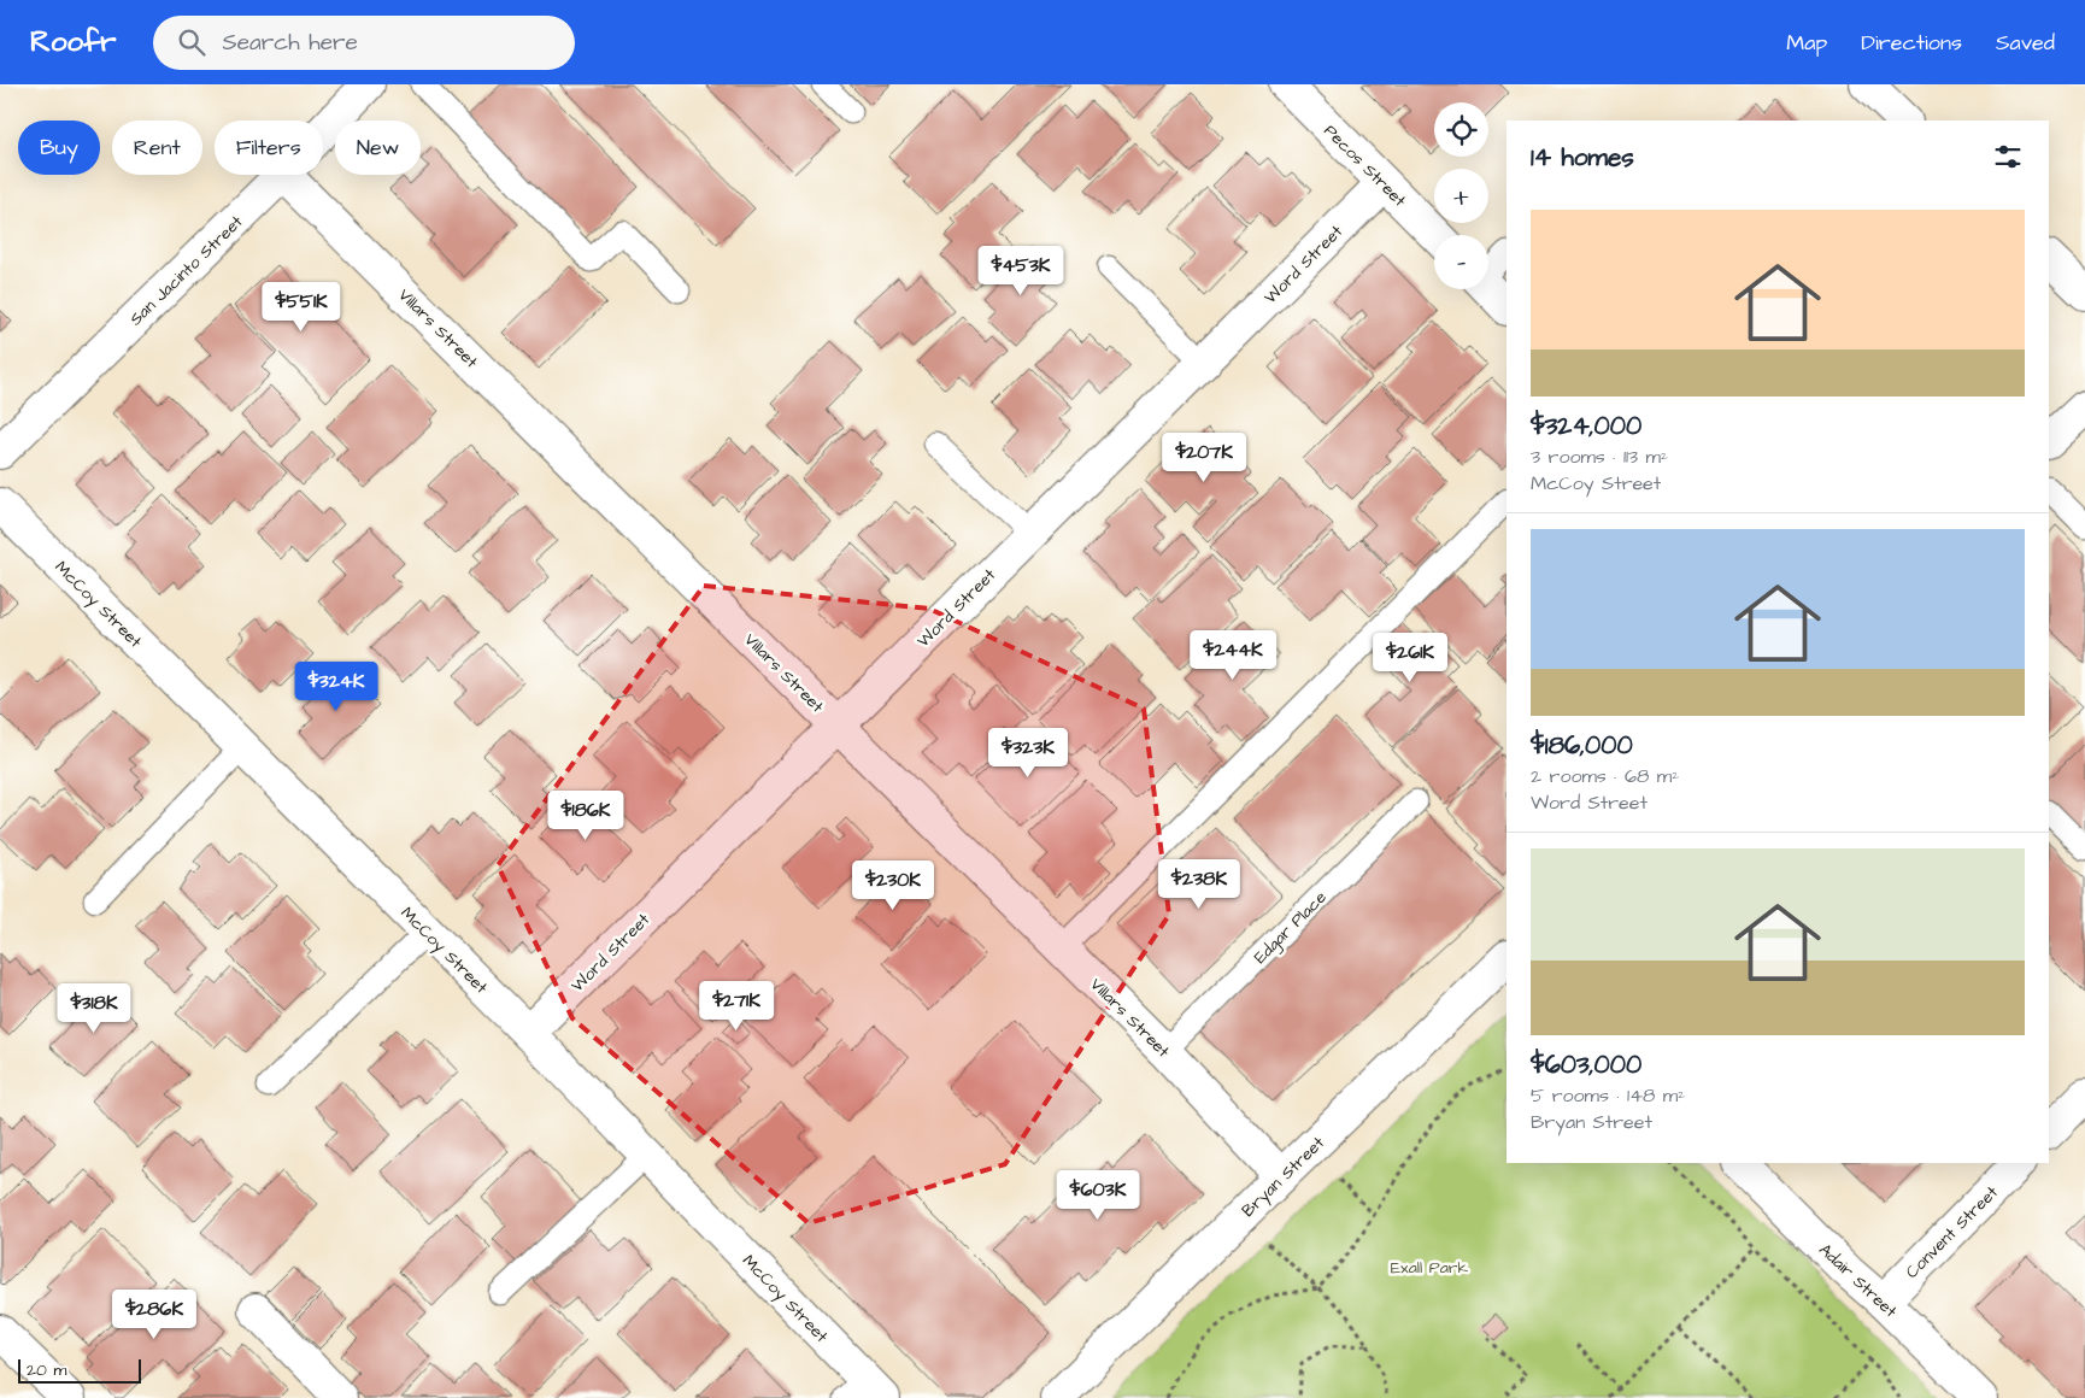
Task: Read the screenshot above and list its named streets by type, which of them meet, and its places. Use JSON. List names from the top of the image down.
{
  "streets": {
    "street": [
      "Pecos Street",
      "Word Street",
      "San Jacinto Street",
      "Villars Street",
      "McCoy Street",
      "Bryan Street",
      "Convent Street",
      "Adair Street"
    ],
    "lane": ["Edgar Place"]
  },
  "crossings": [
    ["Pecos Street", "Word Street"],
    ["Word Street", "Villars Street"],
    ["Word Street", "McCoy Street"],
    ["Villars Street", "Edgar Place"],
    ["Villars Street", "Bryan Street"],
    ["Convent Street", "Adair Street"]
  ],
  "parks": ["Exall Park"],
  "scale_bar": "20 m",
  "page": {
    "header": "Roofr",
    "search": "Search here",
    "nav": ["Map", "Directions", "Saved"],
    "map_buttons": ["+", "−"],
    "chip": [
      "Buy",
      "Rent",
      "Filters",
      "New"
    ],
    "heading": "14 homes",
    "list": [
      {
        "name": "$324,000",
        "note": "3 rooms · 113 m² · McCoy Street"
      },
      {
        "name": "$186,000",
        "note": "2 rooms · 68 m² · Word Street"
      },
      {
        "name": "$603,000",
        "note": "5 rooms · 148 m² · Bryan Street"
      }
    ],
    "price": [
      "$453K",
      "$551K",
      "$207K",
      "$244K",
      "$261K",
      "$324K",
      "$323K",
      "$186K",
      "$238K",
      "$230K",
      "$271K",
      "$318K",
      "$603K",
      "$286K"
    ],
    "scale": "20 m"
  }
}
